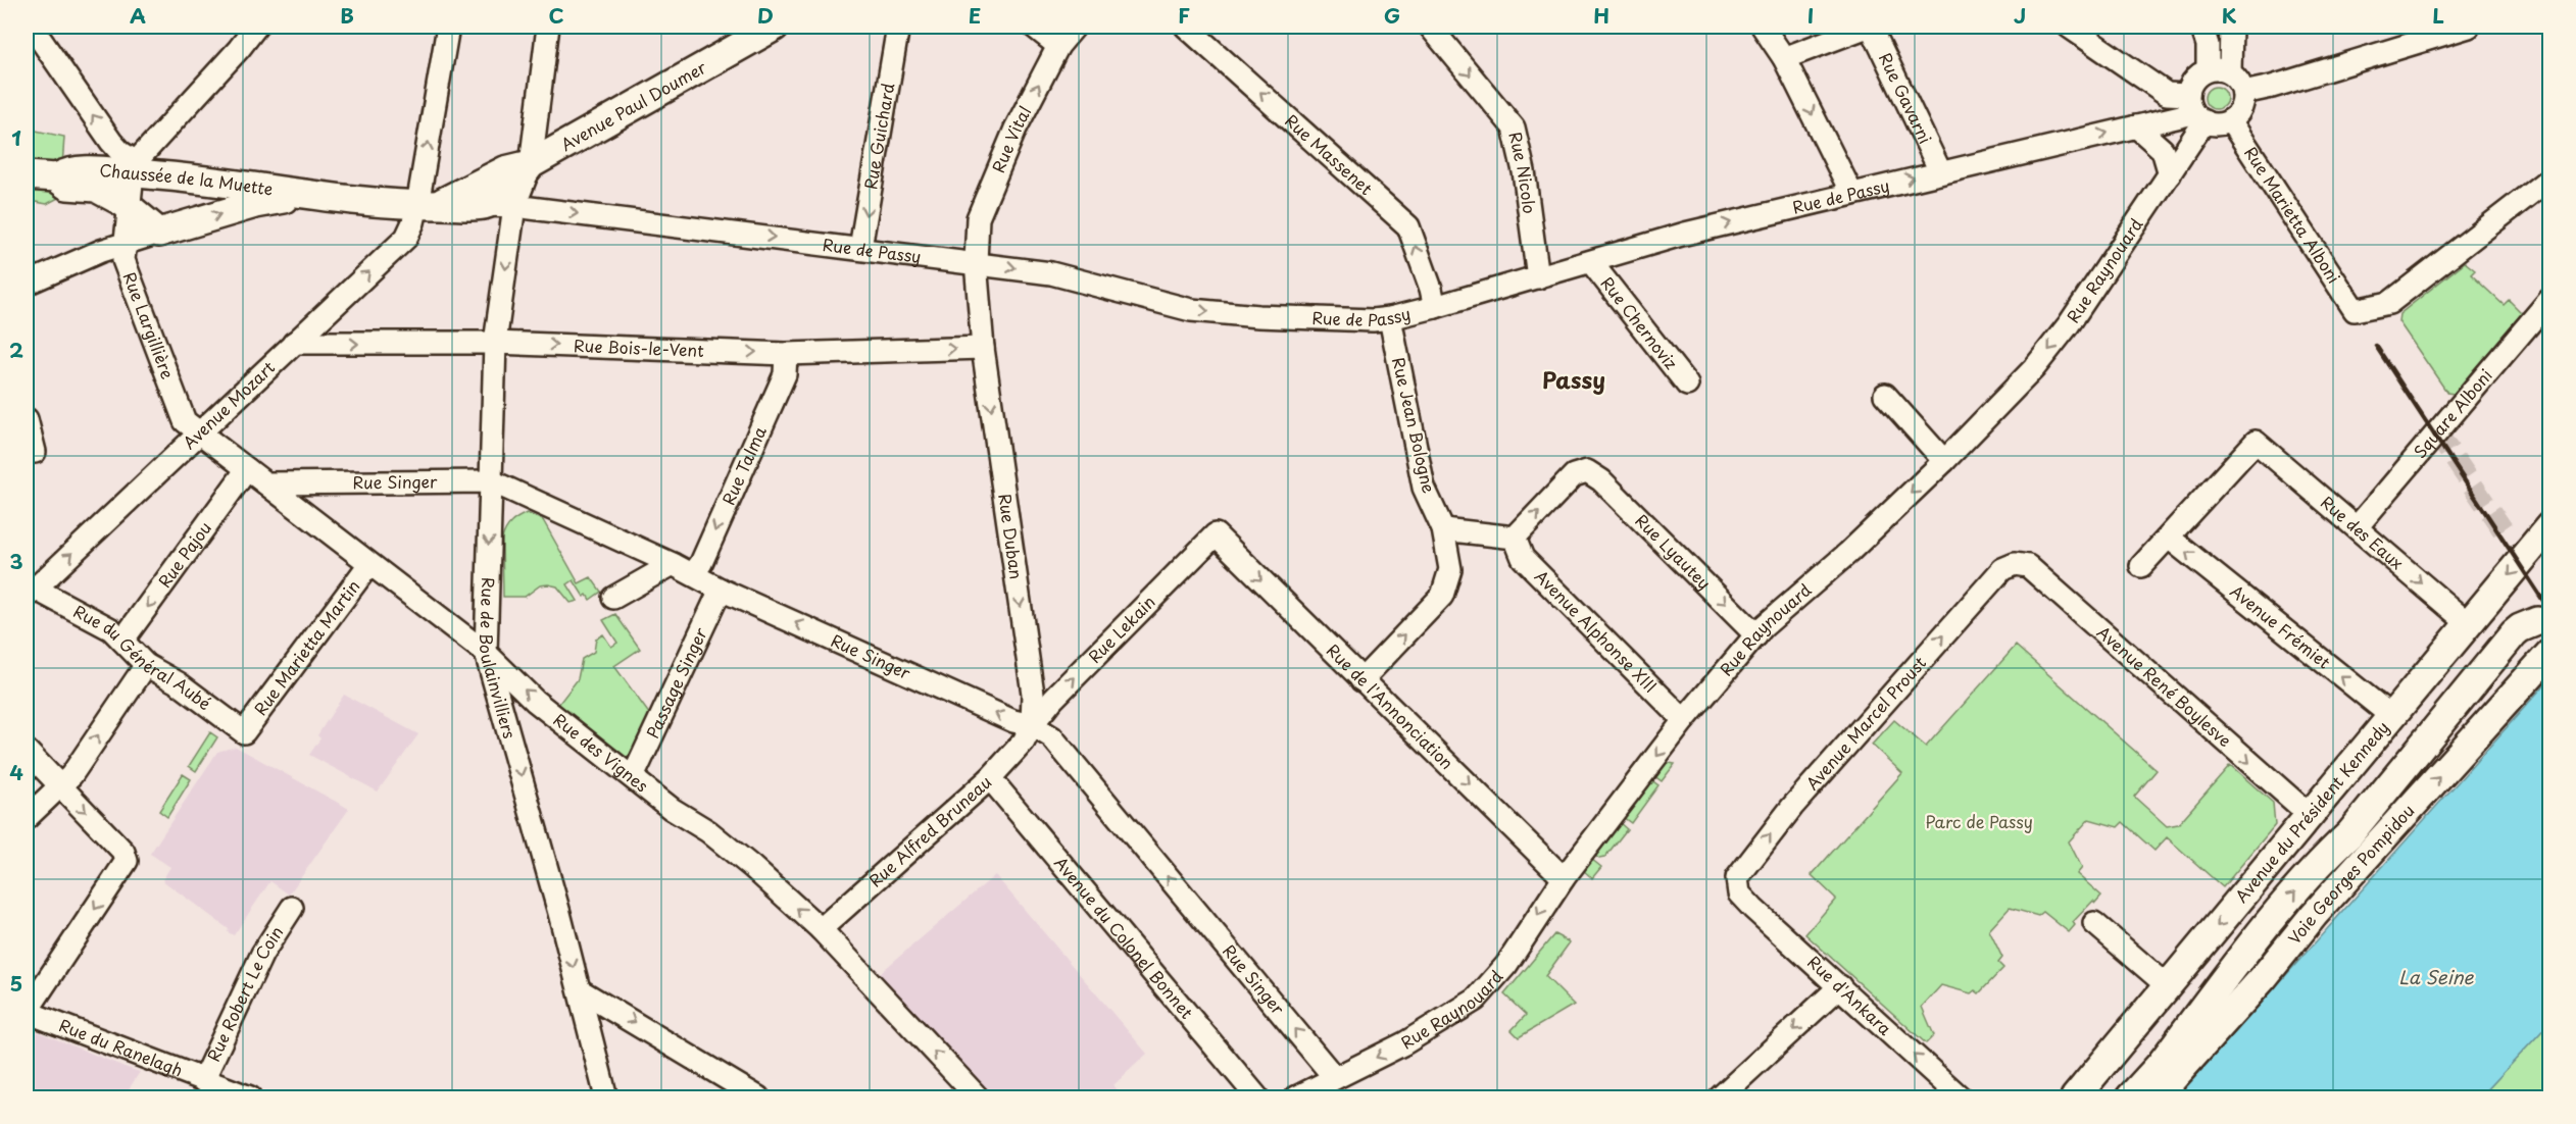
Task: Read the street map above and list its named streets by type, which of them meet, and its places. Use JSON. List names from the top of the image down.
{
  "streets": {
    "main road": [
      "Avenue Paul Doumer",
      "Chaussée de la Muette",
      "Avenue du Président Kennedy",
      "Voie Georges Pompidou"
    ],
    "street": [
      "Rue Gavarni",
      "Rue Guichard",
      "Rue Vital",
      "Rue Massenet",
      "Rue Nicolo",
      "Rue de Passy",
      "Rue Marietta Alboni",
      "Rue Raynouard",
      "Rue Chernoviz",
      "Rue Largillière",
      "Rue Bois-le-Vent",
      "Avenue Mozart",
      "Square Alboni",
      "Rue Jean Bologne",
      "Rue Talma",
      "Rue Singer",
      "Rue des Eaux",
      "Rue Duban",
      "Rue Lyautey",
      "Rue Pajou",
      "Avenue Frémiet",
      "Rue Lekain",
      "Avenue Alphonse XIII",
      "Rue Marietta Martin",
      "Rue de Boulainvilliers",
      "Rue du Général Aubé",
      "Passage Singer",
      "Avenue René Boylesve",
      "Rue de l'Annonciation",
      "Avenue Marcel Proust",
      "Rue des Vignes",
      "Rue Alfred Bruneau",
      "Avenue du Colonel Bonnet",
      "Rue Robert Le Coin",
      "Rue d'Ankara",
      "Rue du Ranelagh"
    ]
  },
  "crossings": [
    ["Rue Gavarni", "Rue de Passy"],
    ["Rue Guichard", "Rue de Passy"],
    ["Rue Vital", "Rue de Passy"],
    ["Rue Vital", "Rue Bois-le-Vent"],
    ["Rue Vital", "Rue Duban"],
    ["Rue Massenet", "Rue de Passy"],
    ["Rue Nicolo", "Rue de Passy"],
    ["Chaussée de la Muette", "Rue de Passy"],
    ["Chaussée de la Muette", "Rue Largillière"],
    ["Chaussée de la Muette", "Avenue Mozart"],
    ["Chaussée de la Muette", "Rue de Boulainvilliers"],
    ["Rue de Passy", "Rue Marietta Alboni"],
    ["Rue de Passy", "Rue Raynouard"],
    ["Rue de Passy", "Rue Chernoviz"],
    ["Rue de Passy", "Rue Jean Bologne"],
    ["Rue de Passy", "Rue de Boulainvilliers"],
    ["Rue Marietta Alboni", "Rue Raynouard"],
    ["Rue Raynouard", "Rue Singer"],
    ["Rue Raynouard", "Rue Lyautey"],
    ["Rue Raynouard", "Avenue Alphonse XIII"],
    ["Rue Raynouard", "Rue de l'Annonciation"],
    ["Rue Largillière", "Avenue Mozart"],
    ["Rue Largillière", "Rue des Vignes"],
    ["Rue Bois-le-Vent", "Avenue Mozart"],
    ["Rue Bois-le-Vent", "Rue Talma"],
    ["Rue Bois-le-Vent", "Rue Duban"],
    ["Rue Bois-le-Vent", "Rue de Boulainvilliers"],
    ["Avenue Mozart", "Rue du Général Aubé"],
    ["Avenue Mozart", "Rue des Vignes"],
    ["Square Alboni", "Rue des Eaux"],
    ["Rue Jean Bologne", "Rue de l'Annonciation"],
    ["Rue Talma", "Rue Singer"],
    ["Rue Singer", "Rue Duban"],
    ["Rue Singer", "Rue Lekain"],
    ["Rue Singer", "Rue de Boulainvilliers"],
    ["Rue Singer", "Passage Singer"],
    ["Rue Singer", "Rue des Vignes"],
    ["Rue Singer", "Rue Alfred Bruneau"],
    ["Rue des Eaux", "Avenue Frémiet"],
    ["Rue des Eaux", "Avenue du Président Kennedy"],
    ["Rue Duban", "Rue Lekain"],
    ["Rue Duban", "Rue Alfred Bruneau"],
    ["Rue Lyautey", "Avenue Alphonse XIII"],
    ["Rue Pajou", "Rue du Général Aubé"],
    ["Rue Pajou", "Rue des Vignes"],
    ["Avenue Frémiet", "Avenue du Président Kennedy"],
    ["Rue Lekain", "Rue de l'Annonciation"],
    ["Rue Lekain", "Rue Alfred Bruneau"],
    ["Rue Marietta Martin", "Rue du Général Aubé"],
    ["Rue Marietta Martin", "Rue des Vignes"],
    ["Rue de Boulainvilliers", "Rue des Vignes"],
    ["Passage Singer", "Rue des Vignes"],
    ["Avenue René Boylesve", "Avenue Marcel Proust"],
    ["Avenue René Boylesve", "Avenue du Président Kennedy"],
    ["Avenue Marcel Proust", "Rue d'Ankara"],
    ["Rue des Vignes", "Rue Alfred Bruneau"],
    ["Rue Alfred Bruneau", "Avenue du Colonel Bonnet"],
    ["Rue Robert Le Coin", "Rue du Ranelagh"]
  ],
  "one_way": [
    "Rue Guichard",
    "Rue Vital",
    "Rue Massenet",
    "Rue Nicolo",
    "Rue de Passy",
    "Rue Raynouard",
    "Rue Bois-le-Vent",
    "Avenue Mozart",
    "Rue Jean Bologne",
    "Rue Talma",
    "Rue Singer",
    "Rue des Eaux",
    "Rue Duban",
    "Rue Pajou",
    "Avenue Frémiet",
    "Rue Lekain",
    "Rue de Boulainvilliers",
    "Avenue René Boylesve",
    "Rue de l'Annonciation",
    "Avenue Marcel Proust",
    "Rue des Vignes",
    "Rue d'Ankara"
  ],
  "districts": ["Passy"],
  "water": ["La Seine"],
  "parks": ["Parc de Passy"],
  "grid": {
    "columns": [
      "A",
      "B",
      "C",
      "D",
      "E",
      "F",
      "G",
      "H",
      "I",
      "J",
      "K",
      "L"
    ],
    "rows": [
      "1",
      "2",
      "3",
      "4",
      "5"
    ]
  }
}
